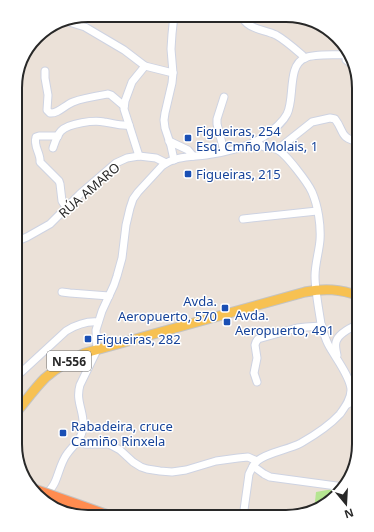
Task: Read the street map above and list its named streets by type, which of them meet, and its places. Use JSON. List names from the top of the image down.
{
  "streets": {
    "main road": ["N-556"],
    "street": ["RÚA AMARO"]
  },
  "places": {
    "transit": [
      "Figueiras, 254 Esq. Cmño Molais, 1",
      "Figueiras, 215",
      "Avda. Aeropuerto, 570",
      "Avda. Aeropuerto, 491",
      "Figueiras, 282",
      "Rabadeira, cruce Camiño Rinxela"
    ]
  },
  "north": "bottom"
}
